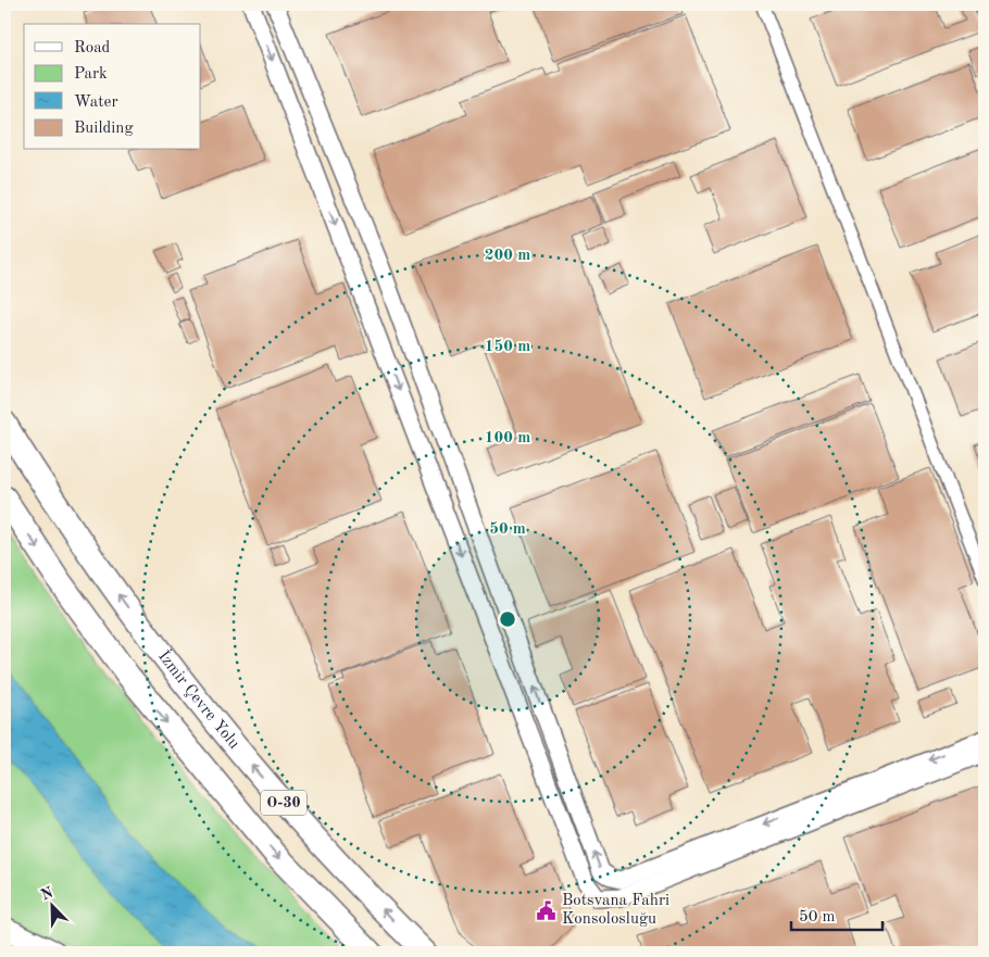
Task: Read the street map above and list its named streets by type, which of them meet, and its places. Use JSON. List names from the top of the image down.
{
  "streets": {
    "highway": ["İzmir Çevre Yolu", "O-30"]
  },
  "places": {
    "public building": ["Botsvana Fahri Konsolosluğu"]
  },
  "legend": [
    "Road",
    "Park",
    "Water",
    "Building"
  ],
  "scale_bar": "50 m",
  "north": "top left",
  "rings": [
    "200 m",
    "150 m",
    "100 m",
    "50 m"
  ]
}
